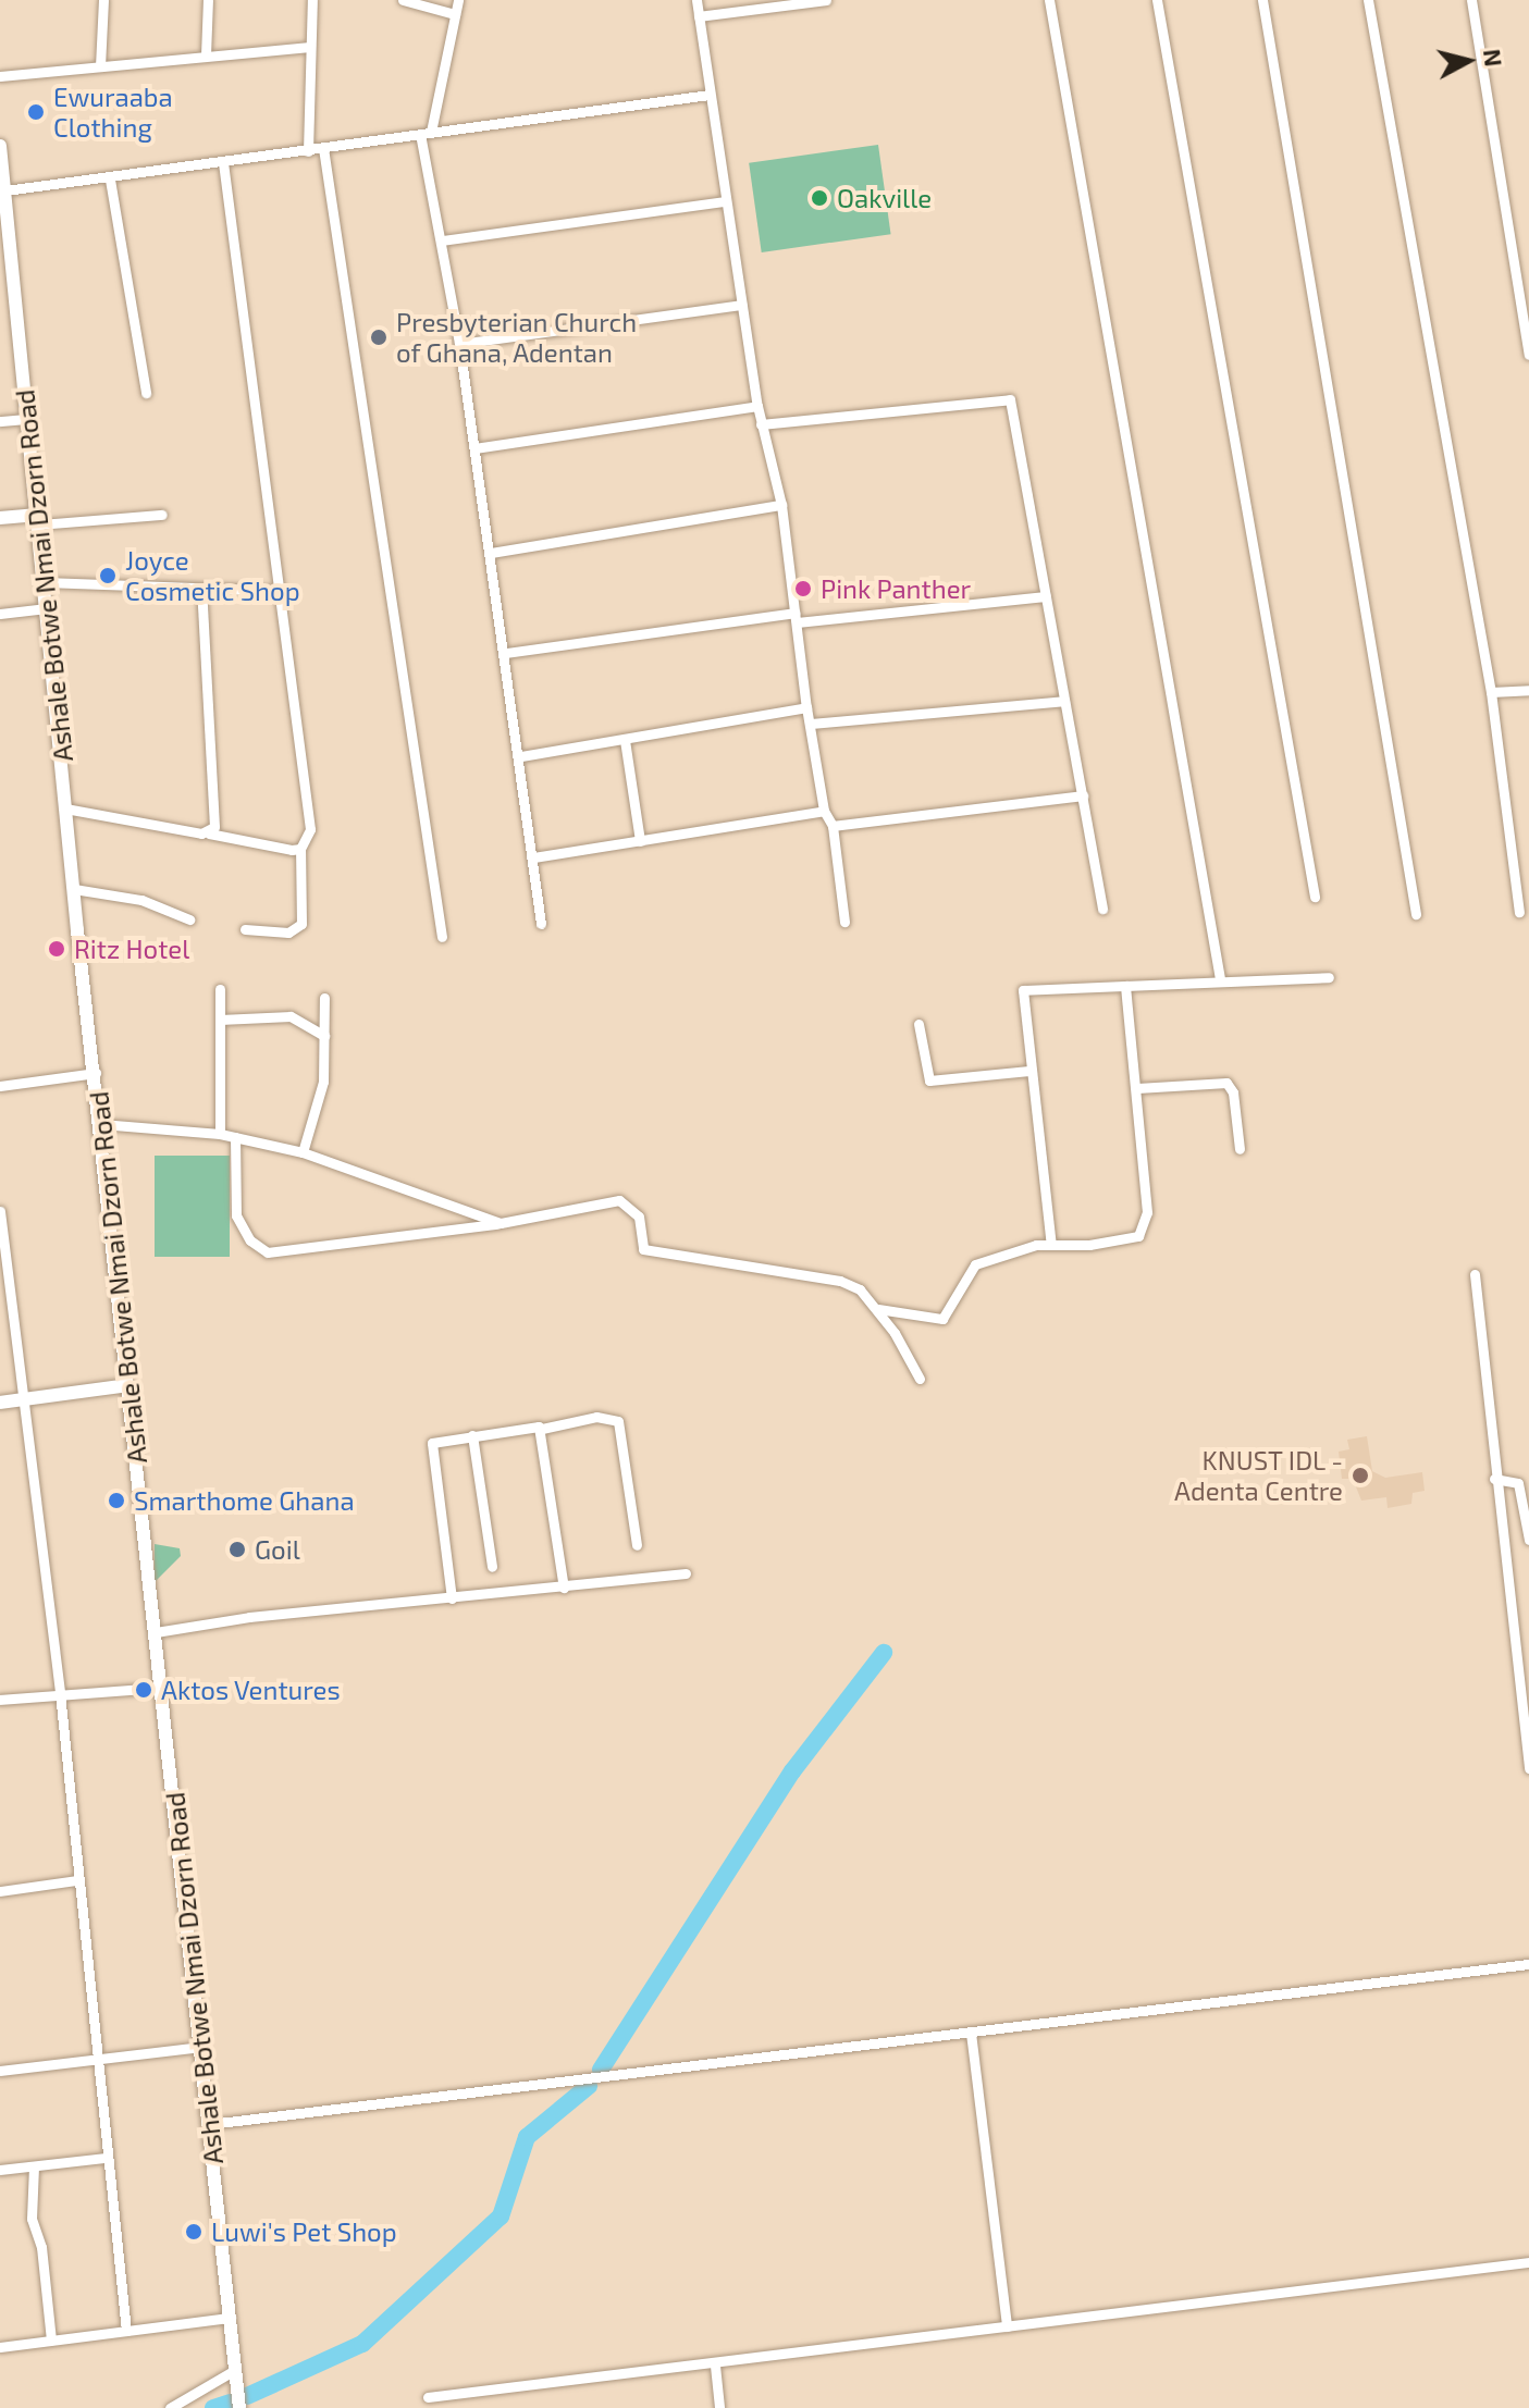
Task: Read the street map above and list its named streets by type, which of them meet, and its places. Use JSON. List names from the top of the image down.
{
  "streets": {
    "main road": ["Ashale Botwe Nmai Dzorn Road"]
  },
  "places": [
    "Ewuraaba Clothing",
    "Oakville",
    "Presbyterian Church of Ghana, Adentan",
    "Joyce Cosmetic Shop",
    "Pink Panther",
    "Ritz Hotel",
    "KNUST IDL - Adenta Centre",
    "Smarthome Ghana",
    "Goil",
    "Aktos Ventures",
    "Luwi's Pet Shop"
  ],
  "north": "right"
}
